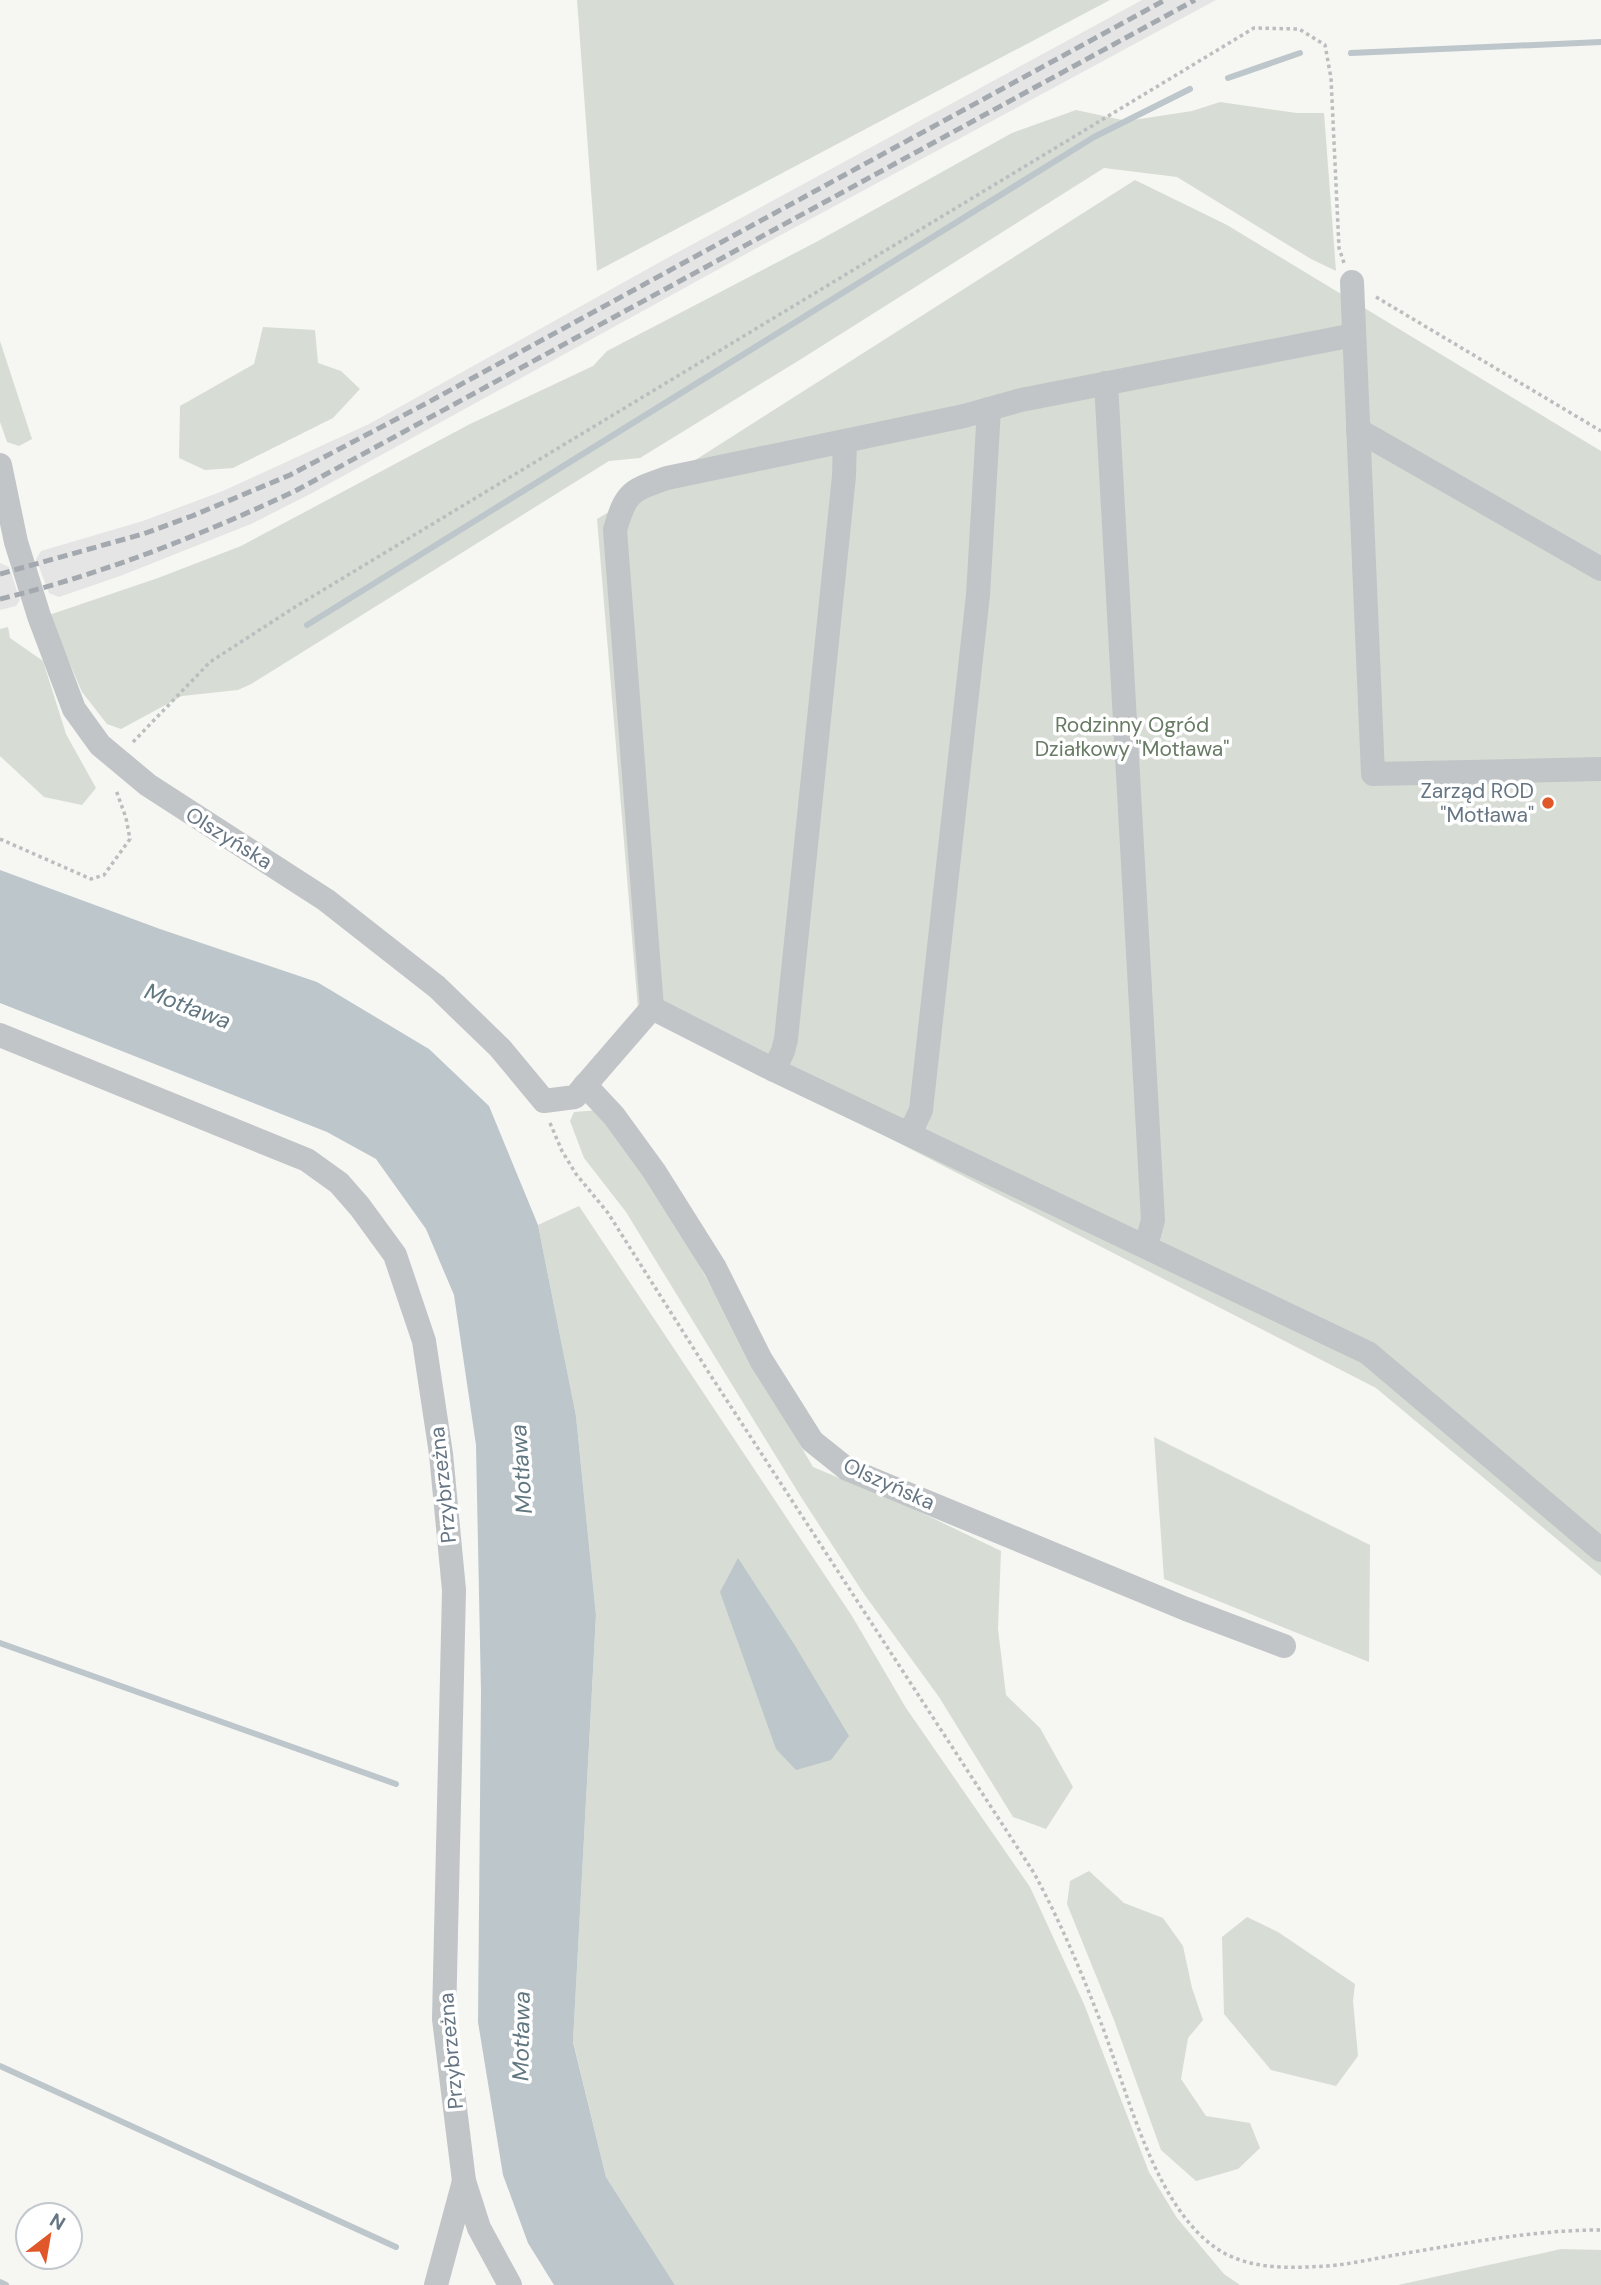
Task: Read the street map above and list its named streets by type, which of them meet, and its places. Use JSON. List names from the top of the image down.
{
  "streets": {
    "street": ["Olszyńska", "Przybrzeżna"]
  },
  "water": ["Motława"],
  "parks": ["Rodzinny Ogród Działkowy \"Motława\""],
  "places": ["Zarząd ROD \"Motława\""],
  "north": "top right"
}
